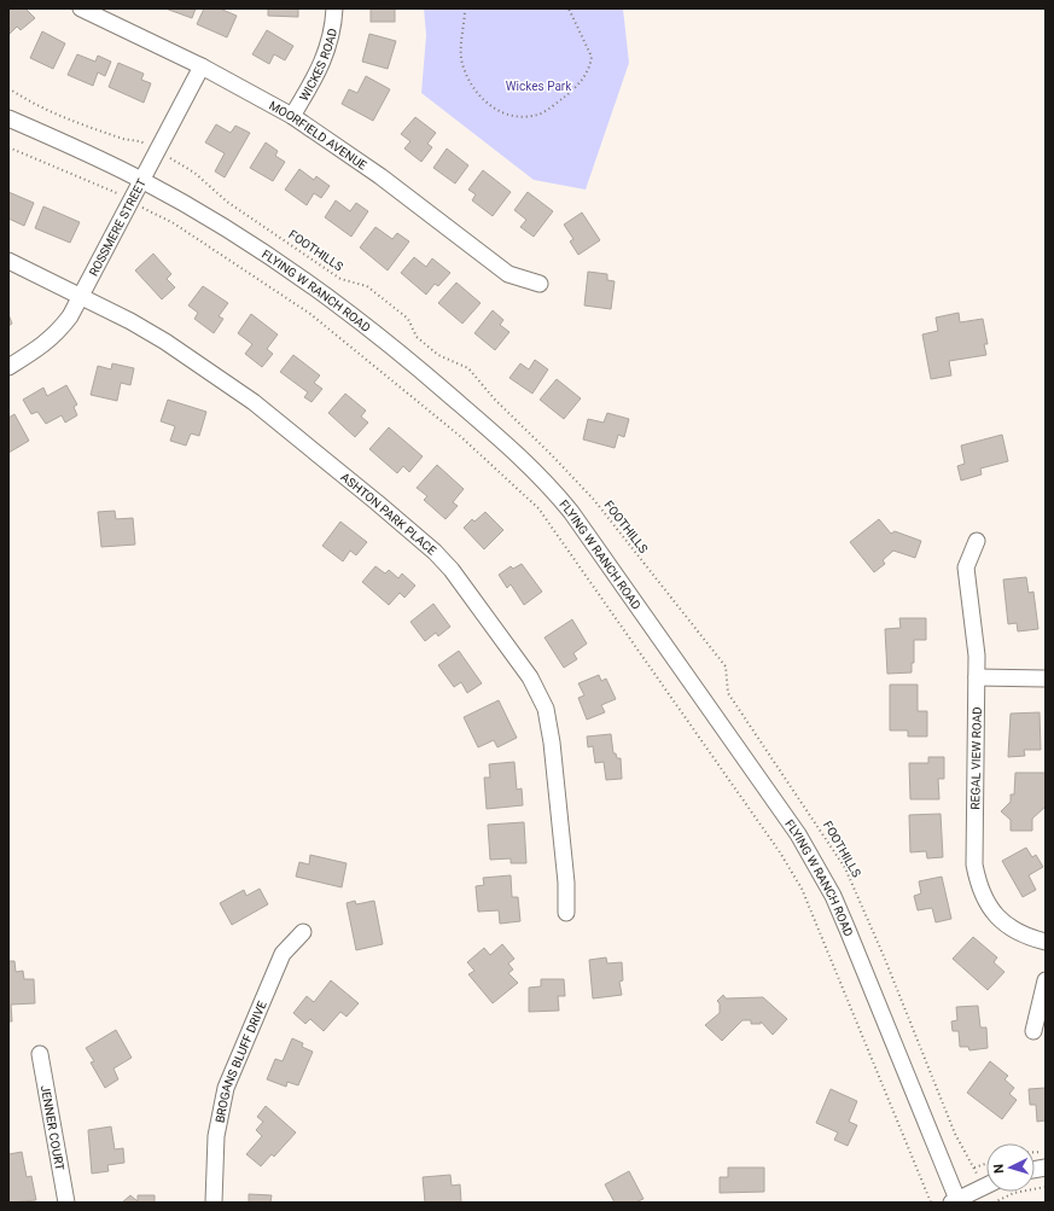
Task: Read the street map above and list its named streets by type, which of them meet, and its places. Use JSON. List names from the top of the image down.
{
  "streets": {
    "street": [
      "WICKES ROAD",
      "MOORFIELD AVENUE",
      "ROSSMERE STREET",
      "FLYING W RANCH ROAD",
      "ASHTON PARK PLACE",
      "REGAL VIEW ROAD",
      "BROGANS BLUFF DRIVE",
      "JENNER COURT"
    ],
    "path": ["FOOTHILLS"]
  },
  "crossings": [
    ["WICKES ROAD", "MOORFIELD AVENUE"],
    ["MOORFIELD AVENUE", "ROSSMERE STREET"],
    ["ROSSMERE STREET", "FOOTHILLS"],
    ["ROSSMERE STREET", "FLYING W RANCH ROAD"],
    ["ROSSMERE STREET", "ASHTON PARK PLACE"]
  ],
  "parks": ["Wickes Park"],
  "north": "left"
}
